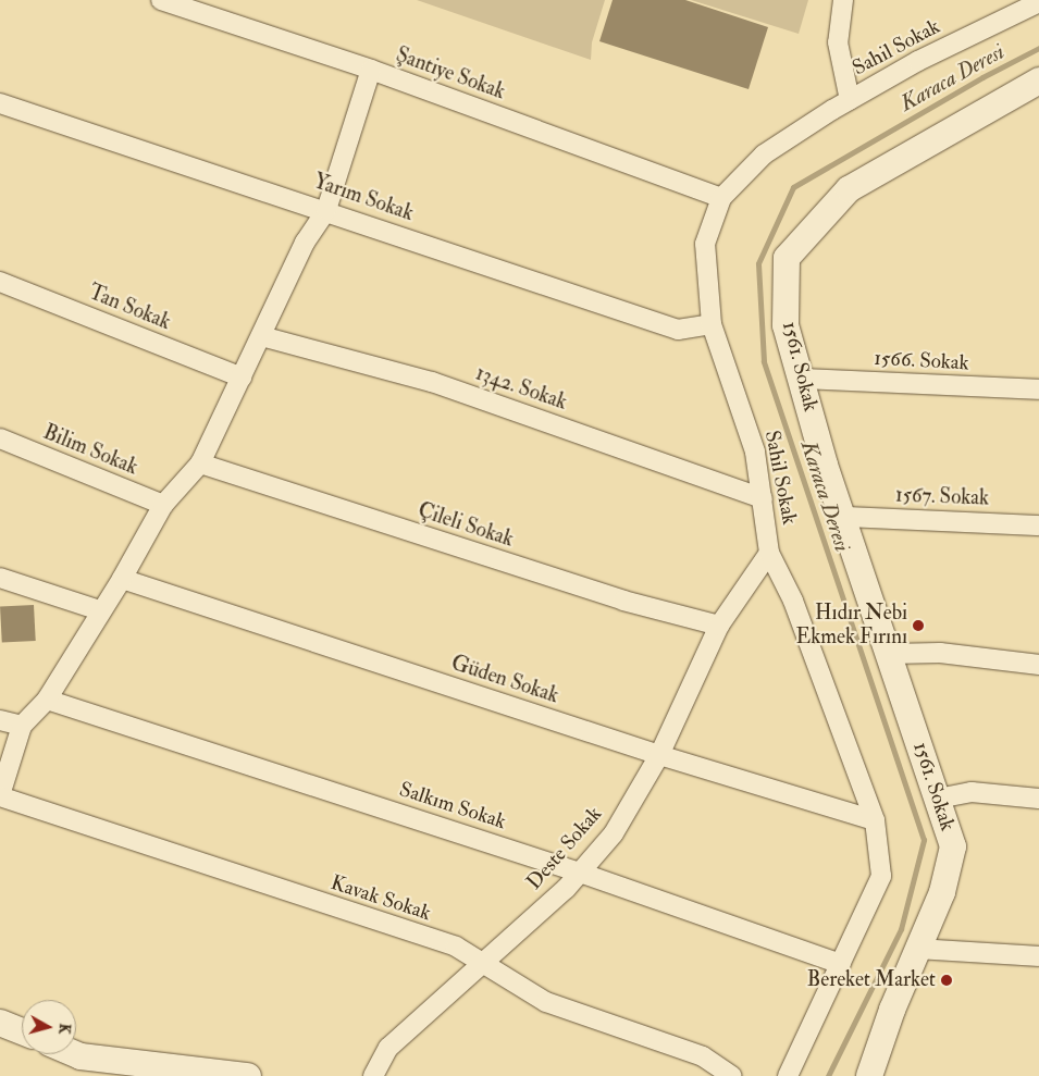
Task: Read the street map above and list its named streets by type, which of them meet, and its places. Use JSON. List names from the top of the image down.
{
  "streets": {
    "street": [
      "Sahil Sokak",
      "Şantiye Sokak",
      "Yarım Sokak",
      "Tan Sokak",
      "1566. Sokak",
      "1561. Sokak",
      "1342. Sokak",
      "Bilim Sokak",
      "1567. Sokak",
      "Çileli Sokak",
      "Güden Sokak",
      "Salkım Sokak",
      "Deste Sokak",
      "Kavak Sokak"
    ]
  },
  "crossings": [
    ["Sahil Sokak", "Şantiye Sokak"],
    ["Sahil Sokak", "Yarım Sokak"],
    ["Sahil Sokak", "1342. Sokak"],
    ["Sahil Sokak", "Güden Sokak"],
    ["Sahil Sokak", "Salkım Sokak"],
    ["Sahil Sokak", "Deste Sokak"],
    ["1566. Sokak", "1561. Sokak"],
    ["1561. Sokak", "1567. Sokak"],
    ["Çileli Sokak", "Deste Sokak"],
    ["Güden Sokak", "Deste Sokak"],
    ["Salkım Sokak", "Deste Sokak"],
    ["Deste Sokak", "Kavak Sokak"]
  ],
  "water": ["Karaca Deresi"],
  "places": ["Hıdır Nebi Ekmek Fırını", "Bereket Market"],
  "north": "right"
}
